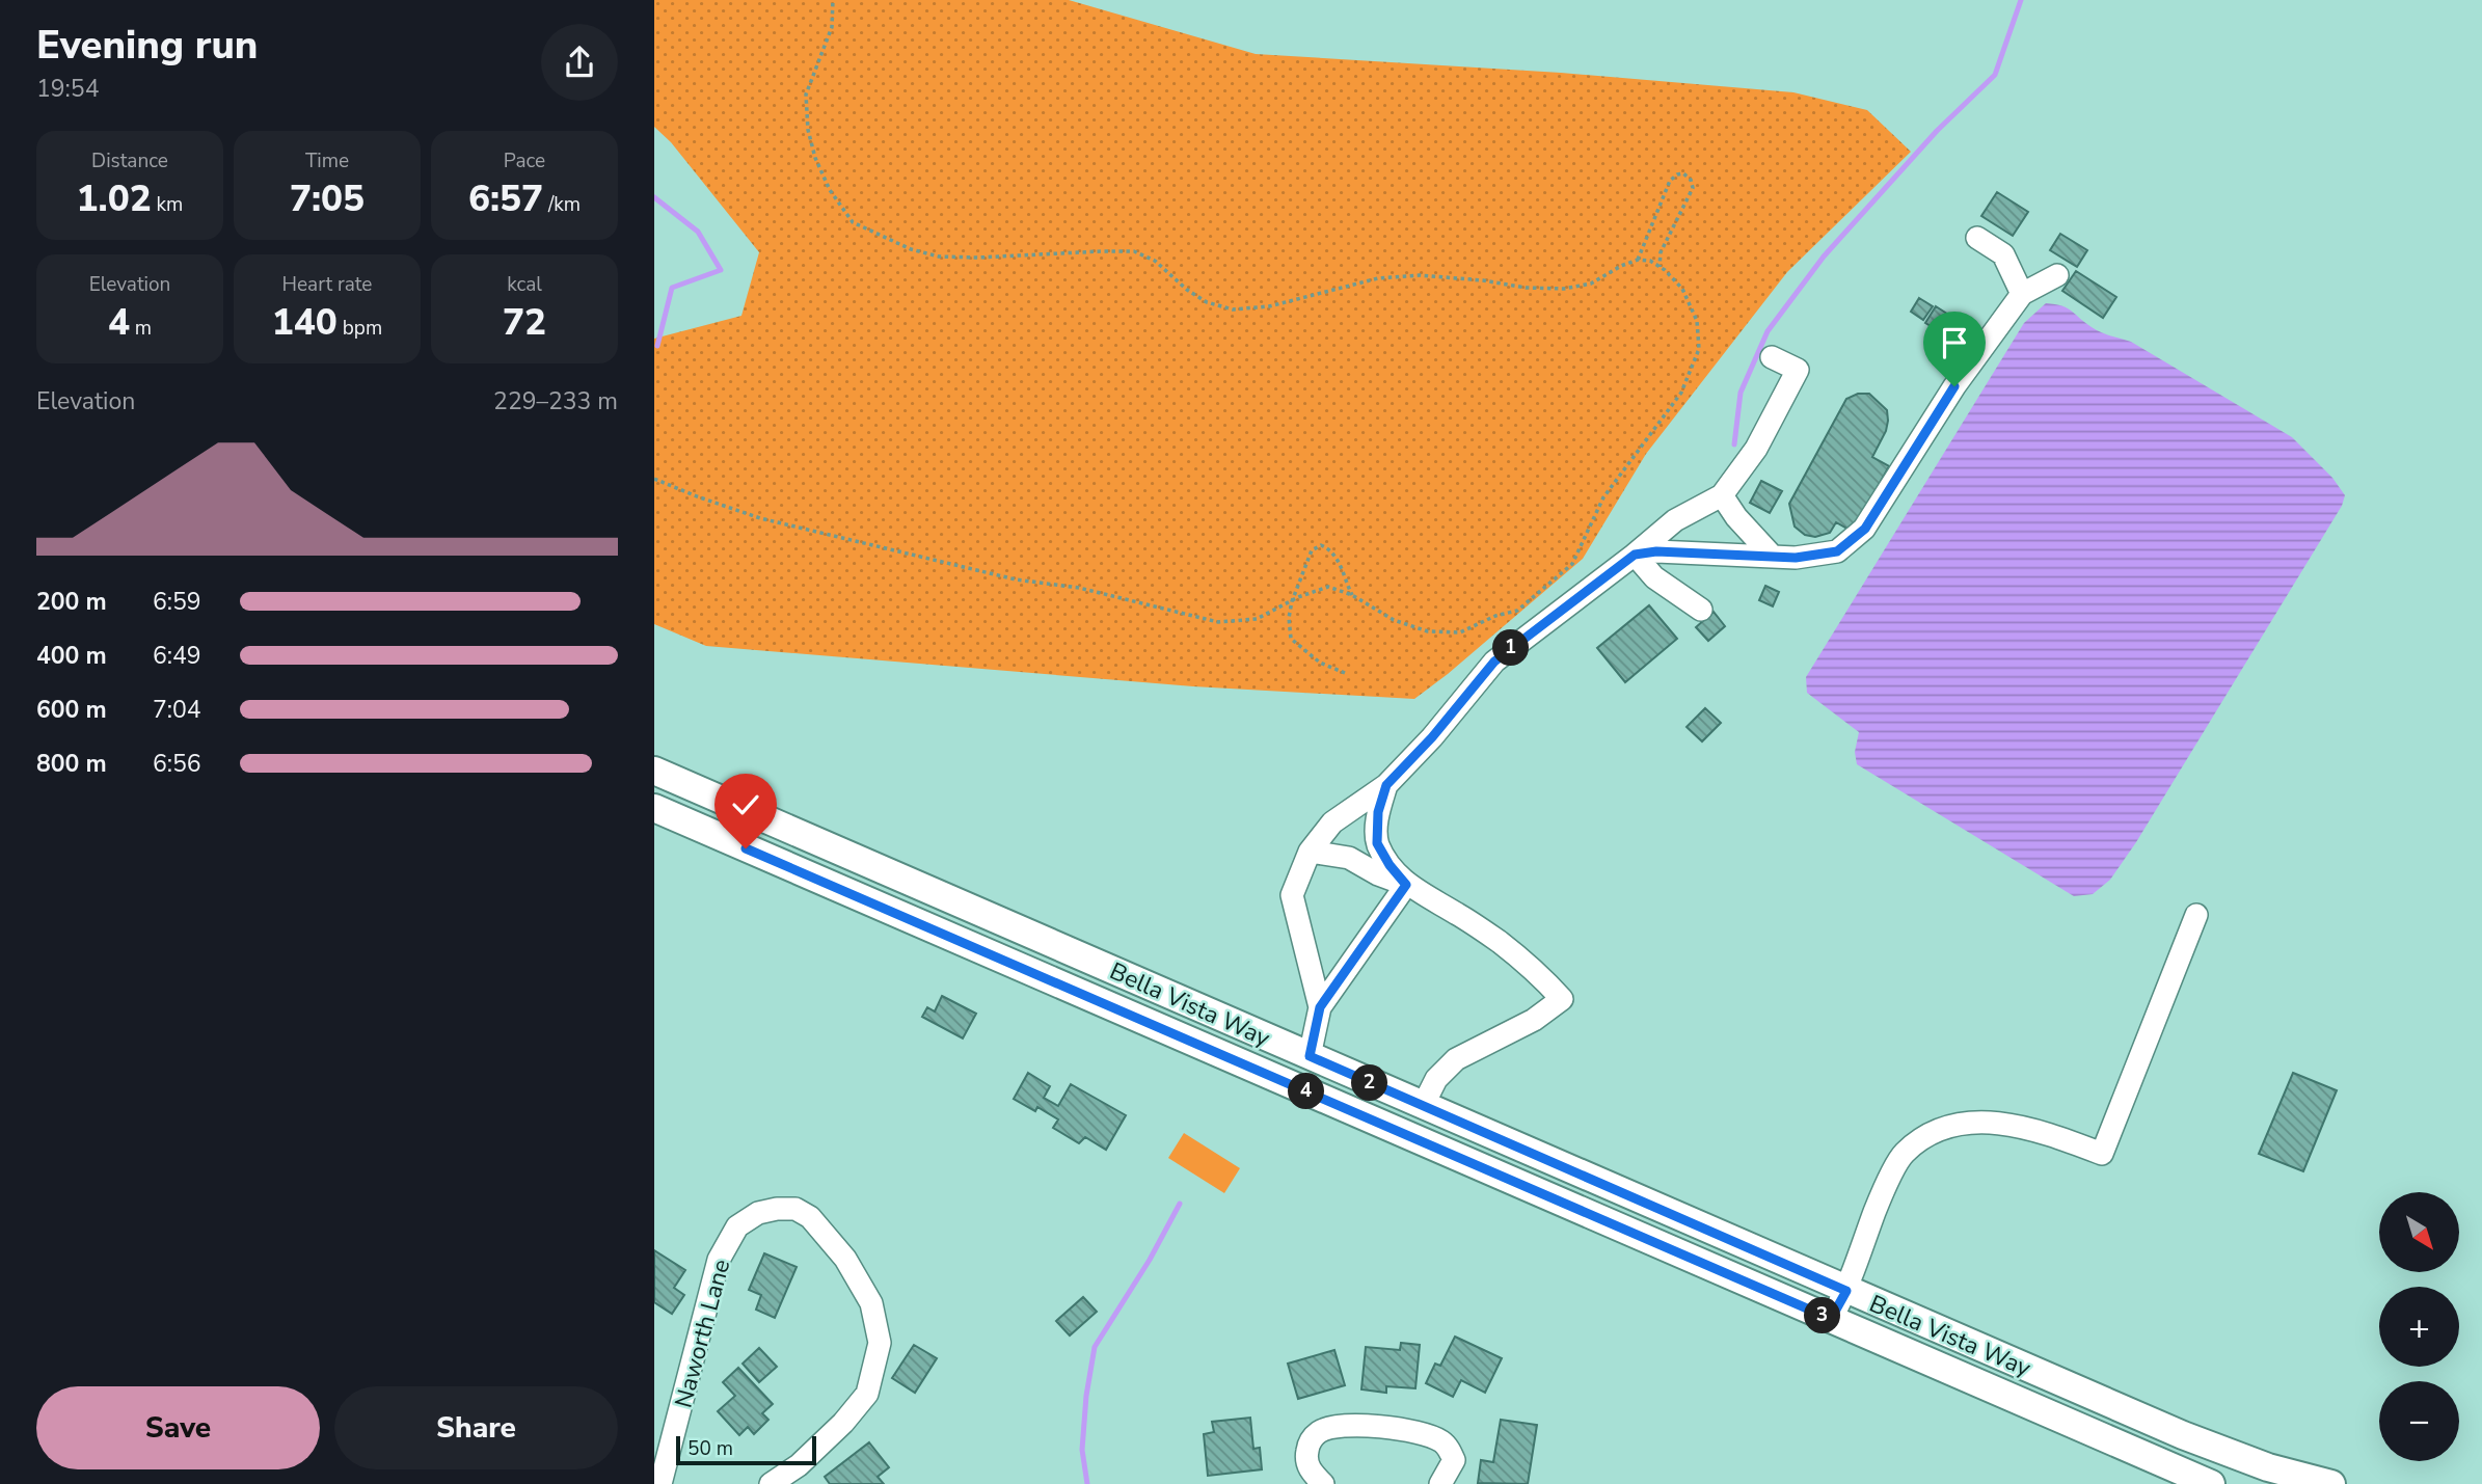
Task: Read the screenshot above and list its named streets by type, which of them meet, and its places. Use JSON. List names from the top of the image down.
{
  "streets": {
    "main road": ["Bella Vista Way"],
    "street": ["Naworth Lane"]
  },
  "scale_bar": "50 m",
  "north": "bottom right",
  "page": {
    "heading": ["Evening run", "19:54"],
    "stats": [
      ["Distance", "1.02 km"],
      ["Time", "7:05"],
      ["Pace", "6:57 /km"],
      ["Elevation", "4 m"],
      ["Heart rate", "140 bpm"],
      ["kcal", "72"]
    ],
    "chart": ["Elevation", "229–233 m"],
    "list": [
      {
        "name": "200 m",
        "note": "6:59"
      },
      {
        "name": "400 m",
        "note": "6:49"
      },
      {
        "name": "600 m",
        "note": "7:04"
      },
      {
        "name": "800 m",
        "note": "6:56"
      }
    ],
    "pins": [
      "1",
      "2",
      "4",
      "3"
    ],
    "map_buttons": ["+", "−"],
    "buttons": ["Save", "Share"],
    "scale": "50 m"
  }
}
